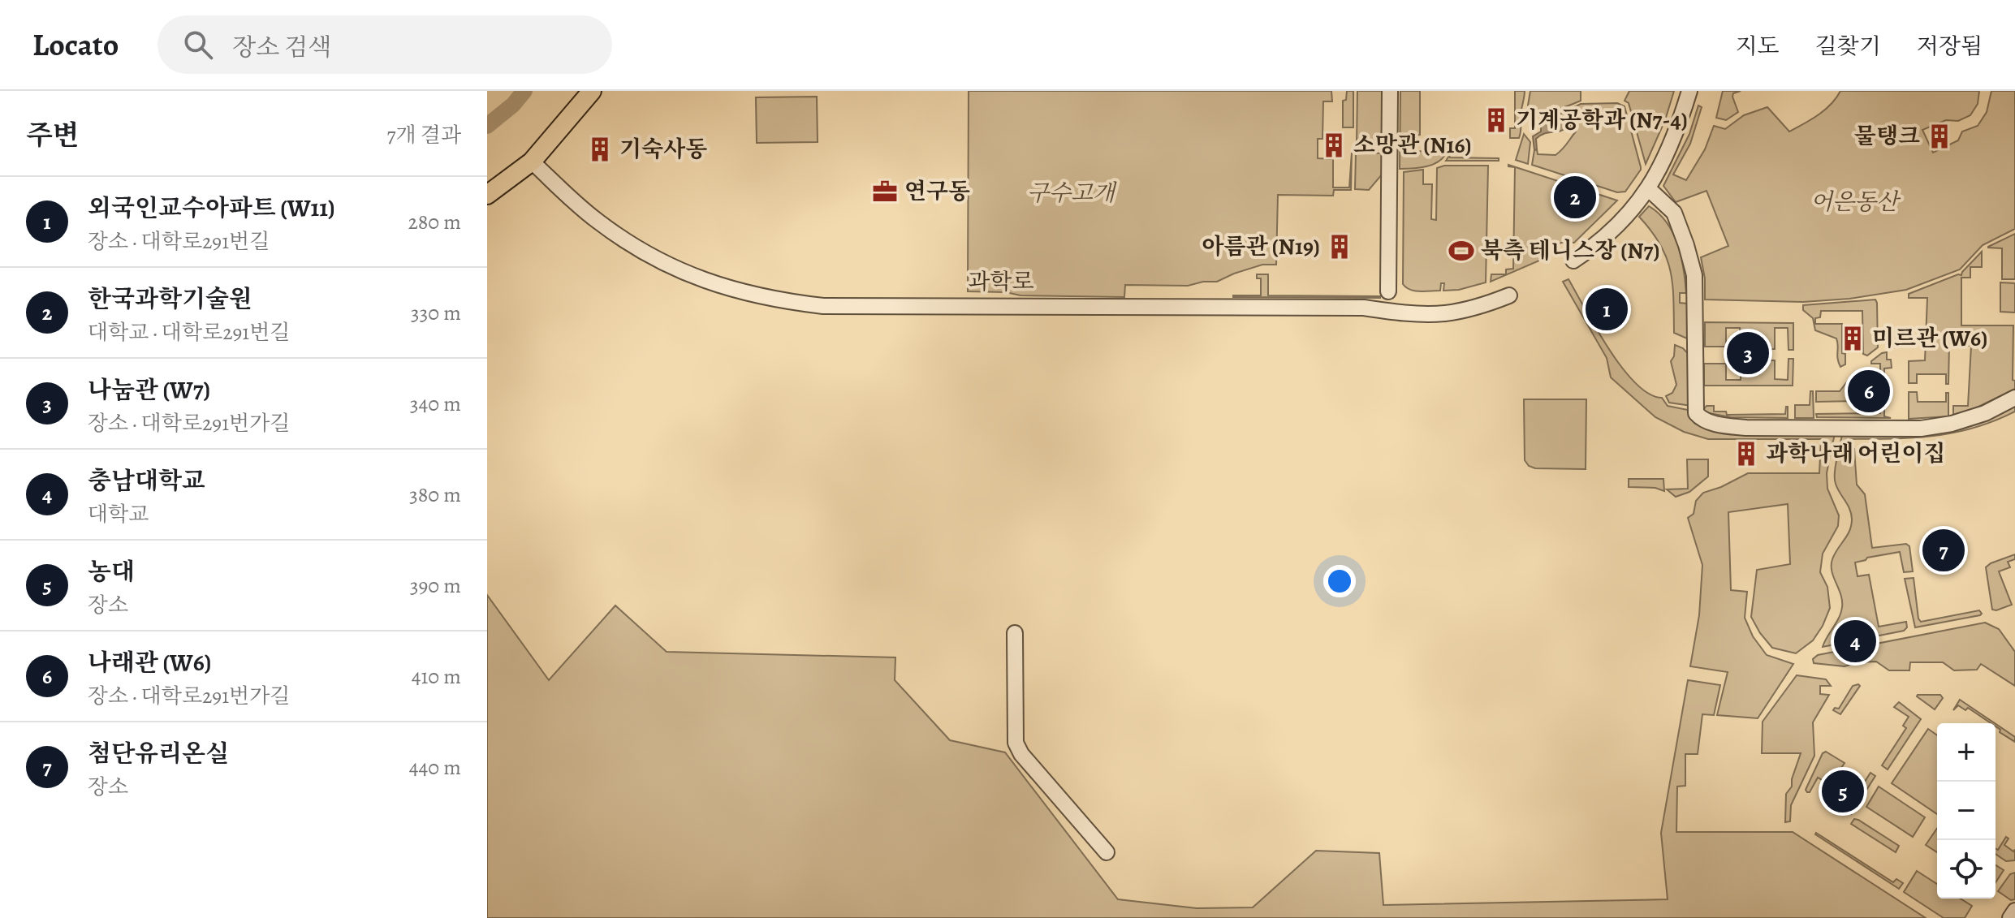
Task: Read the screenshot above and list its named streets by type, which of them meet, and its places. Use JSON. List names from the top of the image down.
{
  "streets": {
    "street": ["과학로"]
  },
  "parks": ["구수고개", "어은동산"],
  "places": {
    "building": [
      "기계공학과 (N7-4)",
      "물탱크",
      "소망관 (N16)",
      "기숙사동",
      "아름관 (N19)",
      "미르관 (W6)",
      "과학나래 어린이집"
    ],
    "office": ["연구동"],
    "sports": ["북측 테니스장 (N7)"]
  },
  "page": {
    "header": "Locato",
    "search": "장소 검색",
    "nav": ["지도", "길찾기", "저장됨"],
    "heading": ["주변", "7개 결과"],
    "pins": [
      "2",
      "1",
      "3",
      "6",
      "7",
      "4",
      "5"
    ],
    "list": [
      {
        "mark": "1",
        "name": "외국인교수아파트 (W11)",
        "note": "장소 · 대학로291번길",
        "value": "280 m"
      },
      {
        "mark": "2",
        "name": "한국과학기술원",
        "note": "대학교 · 대학로291번길",
        "value": "330 m"
      },
      {
        "mark": "3",
        "name": "나눔관 (W7)",
        "note": "장소 · 대학로291번가길",
        "value": "340 m"
      },
      {
        "mark": "4",
        "name": "충남대학교",
        "note": "대학교",
        "value": "380 m"
      },
      {
        "mark": "5",
        "name": "농대",
        "note": "장소",
        "value": "390 m"
      },
      {
        "mark": "6",
        "name": "나래관 (W6)",
        "note": "장소 · 대학로291번가길",
        "value": "410 m"
      },
      {
        "mark": "7",
        "name": "첨단유리온실",
        "note": "장소",
        "value": "440 m"
      }
    ],
    "map_buttons": ["+", "−"]
  }
}
